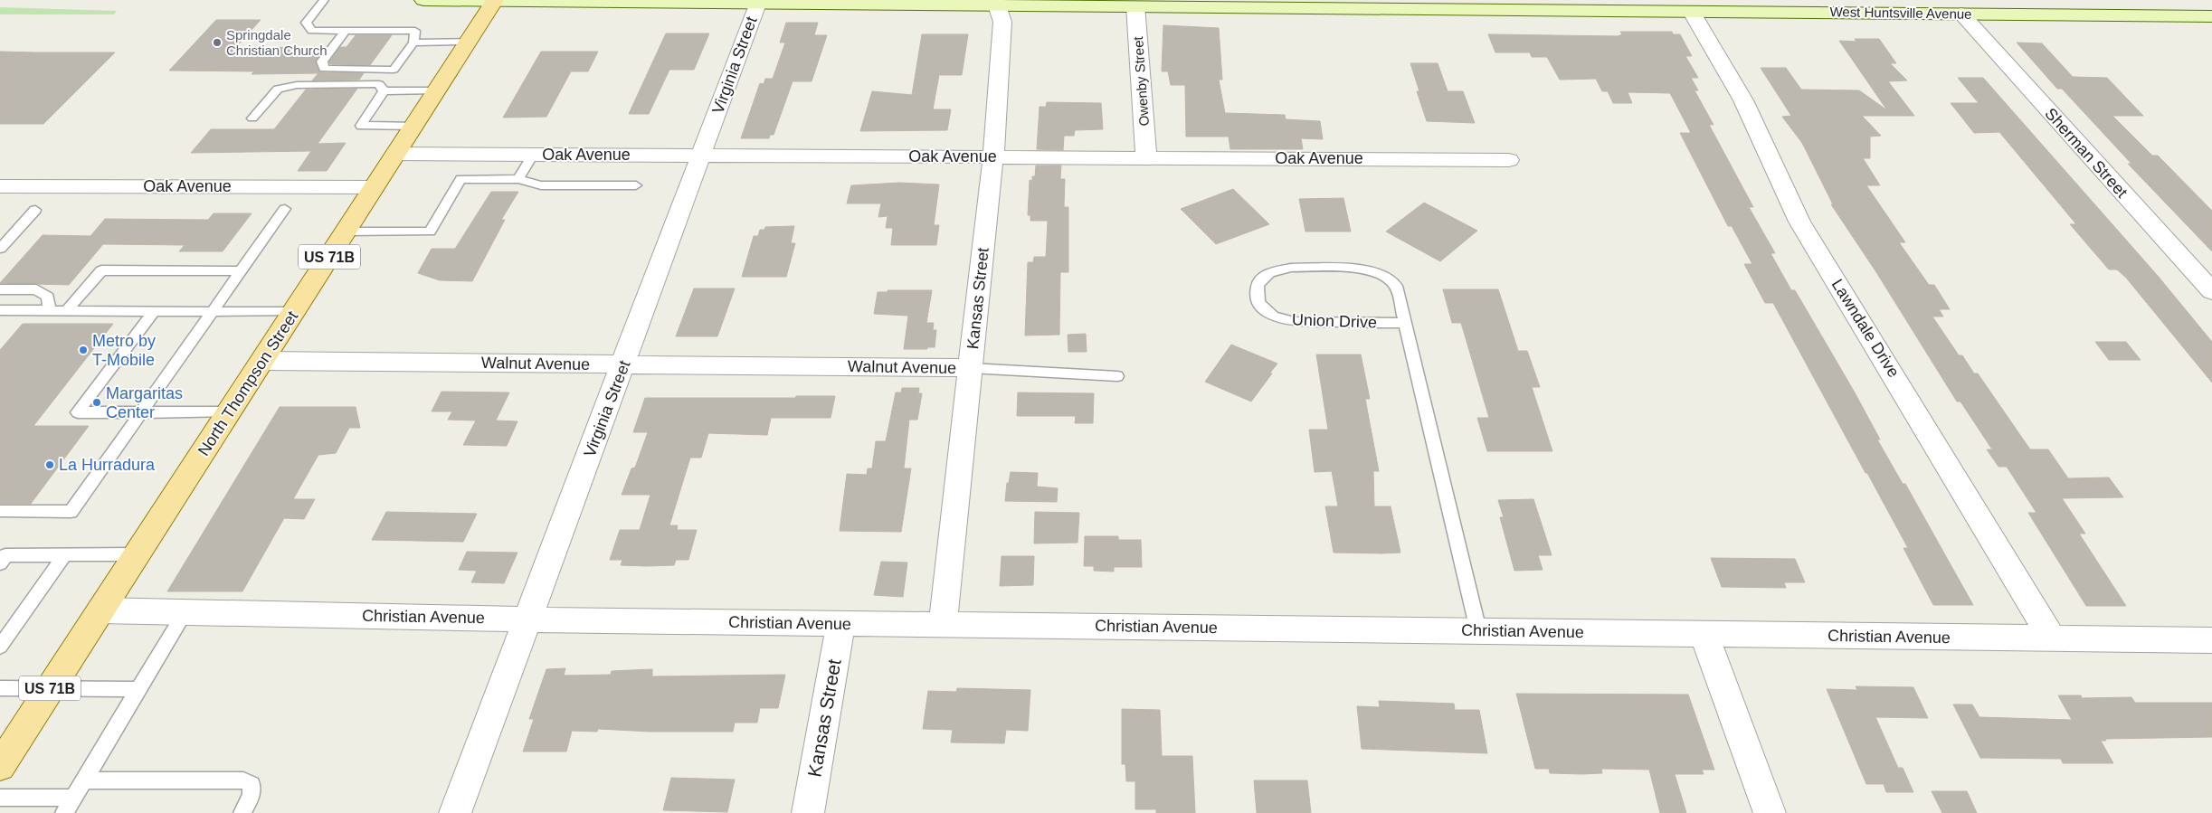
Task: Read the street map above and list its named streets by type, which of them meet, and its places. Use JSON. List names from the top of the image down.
{
  "streets": {
    "main road": ["West Huntsville Avenue", "US 71B", "North Thompson Street"],
    "street": [
      "Virginia Street",
      "Owenby Street",
      "Sherman Street",
      "Oak Avenue",
      "Kansas Street",
      "Lawndale Drive",
      "Walnut Avenue",
      "Christian Avenue"
    ],
    "lane": ["Union Drive"]
  },
  "crossings": [
    ["West Huntsville Avenue", "Virginia Street"],
    ["West Huntsville Avenue", "Owenby Street"],
    ["West Huntsville Avenue", "Sherman Street"],
    ["West Huntsville Avenue", "Kansas Street"],
    ["West Huntsville Avenue", "Lawndale Drive"],
    ["West Huntsville Avenue", "North Thompson Street"],
    ["Virginia Street", "Oak Avenue"],
    ["Virginia Street", "Walnut Avenue"],
    ["Virginia Street", "Christian Avenue"],
    ["Owenby Street", "Oak Avenue"],
    ["Oak Avenue", "Kansas Street"],
    ["Oak Avenue", "North Thompson Street"],
    ["Kansas Street", "Walnut Avenue"],
    ["Kansas Street", "Christian Avenue"],
    ["Union Drive", "Christian Avenue"],
    ["Lawndale Drive", "Christian Avenue"],
    ["Walnut Avenue", "North Thompson Street"],
    ["North Thompson Street", "Christian Avenue"]
  ],
  "places": [
    "Springdale Christian Church",
    "Metro by T-Mobile",
    "Margaritas Center",
    "La Hurradura"
  ]
}
